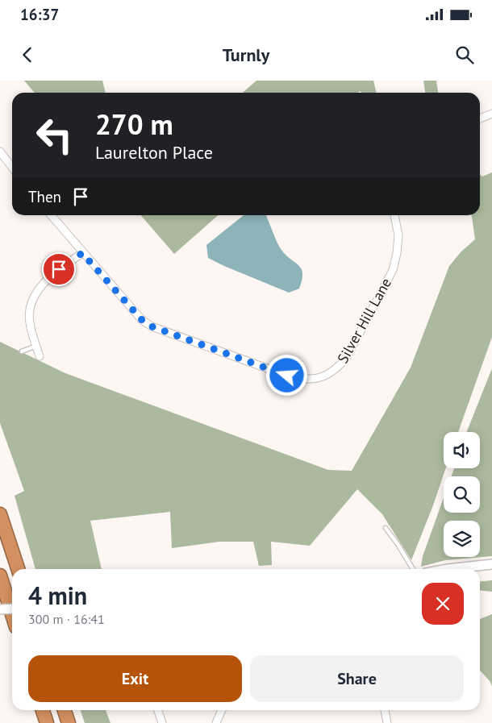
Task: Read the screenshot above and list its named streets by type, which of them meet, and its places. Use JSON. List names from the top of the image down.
{
  "streets": {
    "street": ["Silver Hill Lane"]
  },
  "page": {
    "status": "16:37",
    "header": "Turnly",
    "turn": ["270 m", "Laurelton Place"],
    "then": "Then",
    "heading": ["4 min", "300 m · 16:41"],
    "buttons": ["Exit", "Share"]
  }
}
